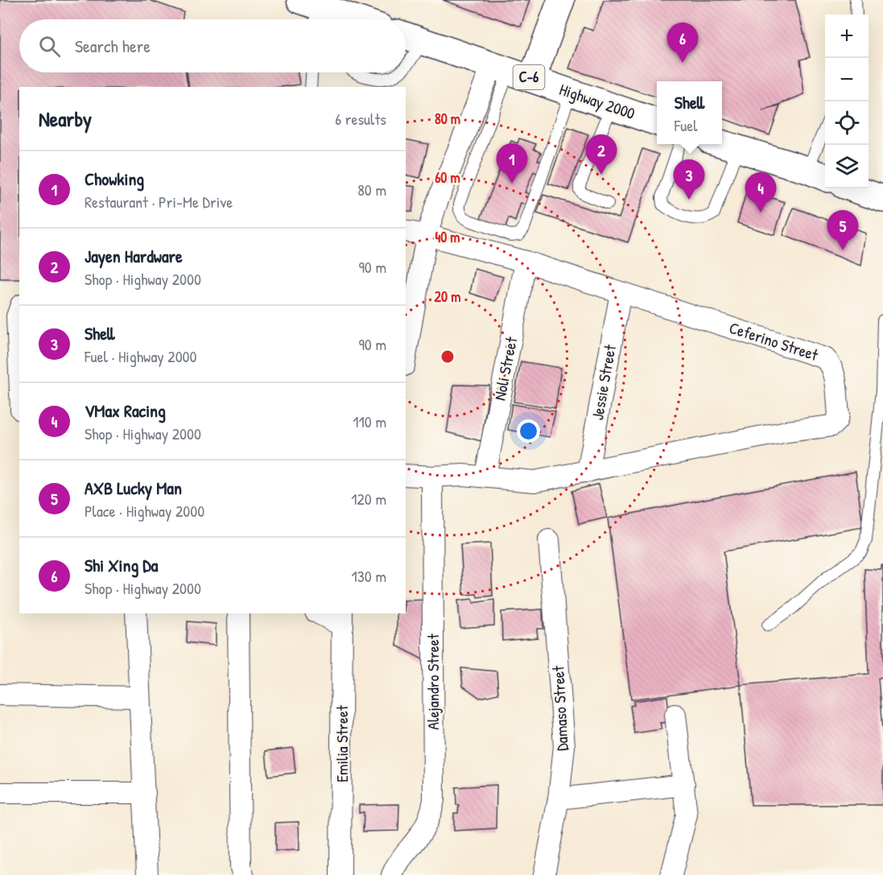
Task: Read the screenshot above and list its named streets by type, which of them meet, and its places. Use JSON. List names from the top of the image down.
{
  "streets": {
    "main road": ["C-6", "Highway 2000"],
    "street": [
      "Ceferino Street",
      "Noli Street",
      "Jessie Street",
      "Alejandro Street",
      "Damaso Street",
      "Emilia Street"
    ]
  },
  "crossings": [
    ["Ceferino Street", "Noli Street"],
    ["Ceferino Street", "Jessie Street"],
    ["Ceferino Street", "Alejandro Street"]
  ],
  "page": {
    "map_buttons": ["+", "−"],
    "search": "Search here",
    "pins": [
      "6",
      "2",
      "1",
      "3",
      "4",
      "5"
    ],
    "popup": ["Shell", "Fuel"],
    "heading": ["Nearby", "6 results"],
    "list": [
      {
        "mark": "1",
        "name": "Chowking",
        "note": "Restaurant · Pri-Me Drive",
        "value": "80 m"
      },
      {
        "mark": "2",
        "name": "Jayen Hardware",
        "note": "Shop · Highway 2000",
        "value": "90 m"
      },
      {
        "mark": "3",
        "name": "Shell",
        "note": "Fuel · Highway 2000",
        "value": "90 m"
      },
      {
        "mark": "4",
        "name": "VMax Racing",
        "note": "Shop · Highway 2000",
        "value": "110 m"
      },
      {
        "mark": "5",
        "name": "AXB Lucky Man",
        "note": "Place · Highway 2000",
        "value": "120 m"
      },
      {
        "mark": "6",
        "name": "Shi Xing Da",
        "note": "Shop · Highway 2000",
        "value": "130 m"
      }
    ]
  },
  "rings": [
    "80 m",
    "60 m",
    "40 m",
    "20 m"
  ]
}
